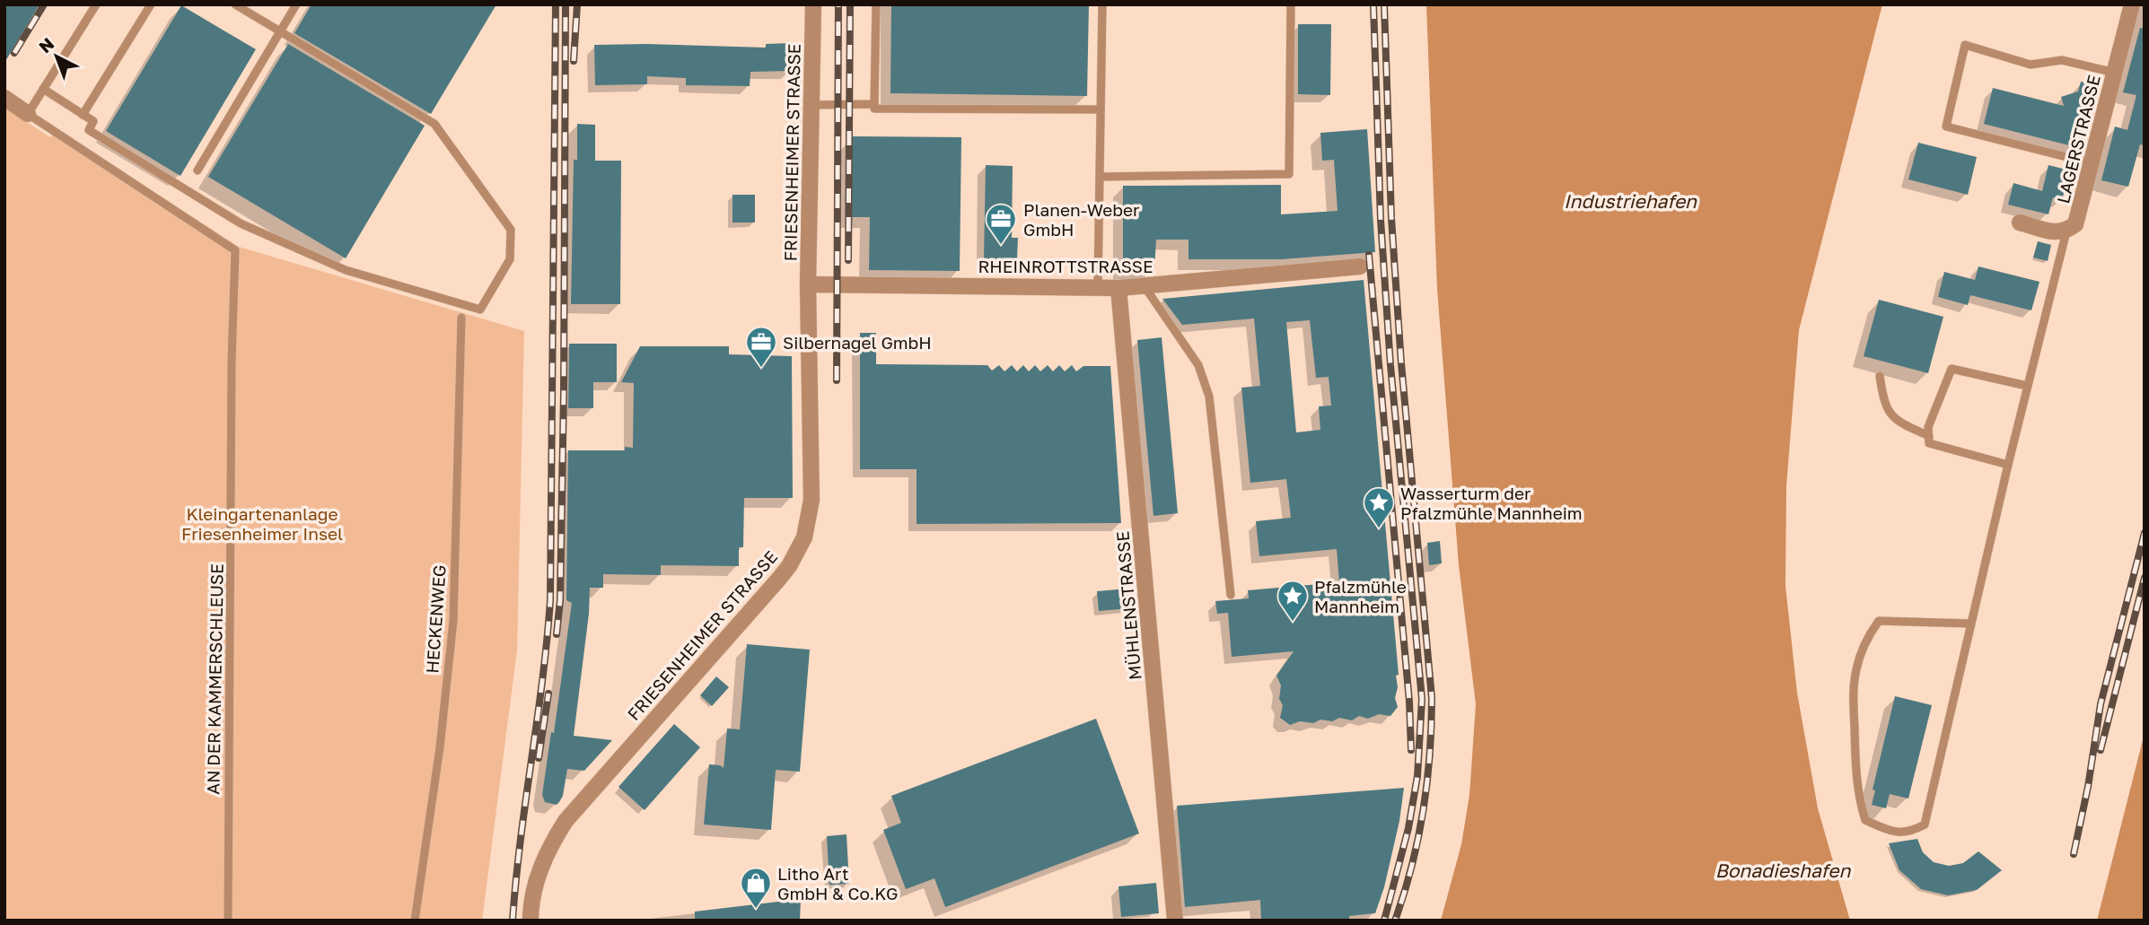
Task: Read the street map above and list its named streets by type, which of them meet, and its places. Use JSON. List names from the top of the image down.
{
  "streets": {
    "street": [
      "LAGERSTRASSE",
      "FRIESENHEIMER STRASSE",
      "RHEINROTTSTRASSE",
      "MÜHLENSTRASSE"
    ],
    "lane": ["HECKENWEG", "AN DER KAMMERSCHLEUSE"]
  },
  "crossings": [
    ["FRIESENHEIMER STRASSE", "RHEINROTTSTRASSE"],
    ["RHEINROTTSTRASSE", "MÜHLENSTRASSE"]
  ],
  "water": ["Industriehafen", "Bonadieshafen"],
  "parks": ["Kleingartenanlage Friesenheimer Insel"],
  "places": {
    "office": ["Planen-Weber GmbH", "Silbernagel GmbH"],
    "place": ["Wasserturm der Pfalzmühle Mannheim", "Pfalzmühle Mannheim"],
    "shop": ["Litho Art GmbH & Co.KG"]
  },
  "north": "top left"
}
